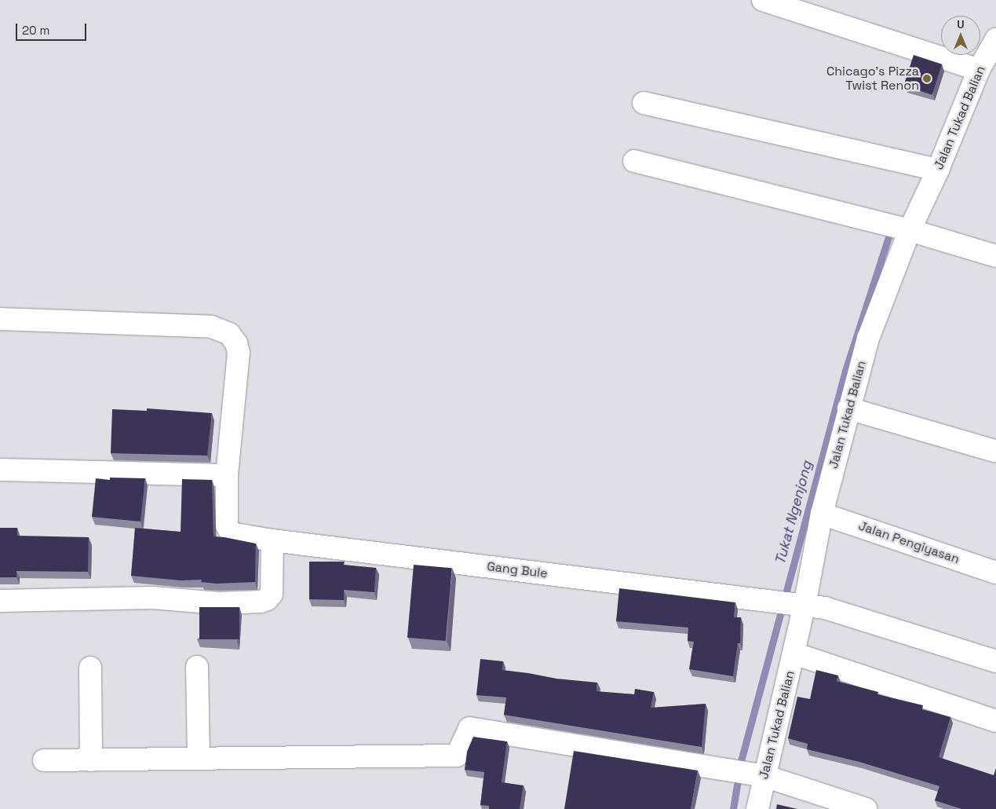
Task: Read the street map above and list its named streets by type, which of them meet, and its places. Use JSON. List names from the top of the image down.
{
  "streets": {
    "street": ["Jalan Tukad Balian", "Jalan Pengiyasan", "Gang Bule"]
  },
  "crossings": [
    ["Jalan Tukad Balian", "Jalan Pengiyasan"],
    ["Jalan Tukad Balian", "Gang Bule"]
  ],
  "water": ["Tukat Ngenjong"],
  "places": ["Chicago's Pizza Twist Renon"],
  "scale_bar": "20 m",
  "north": "top"
}
